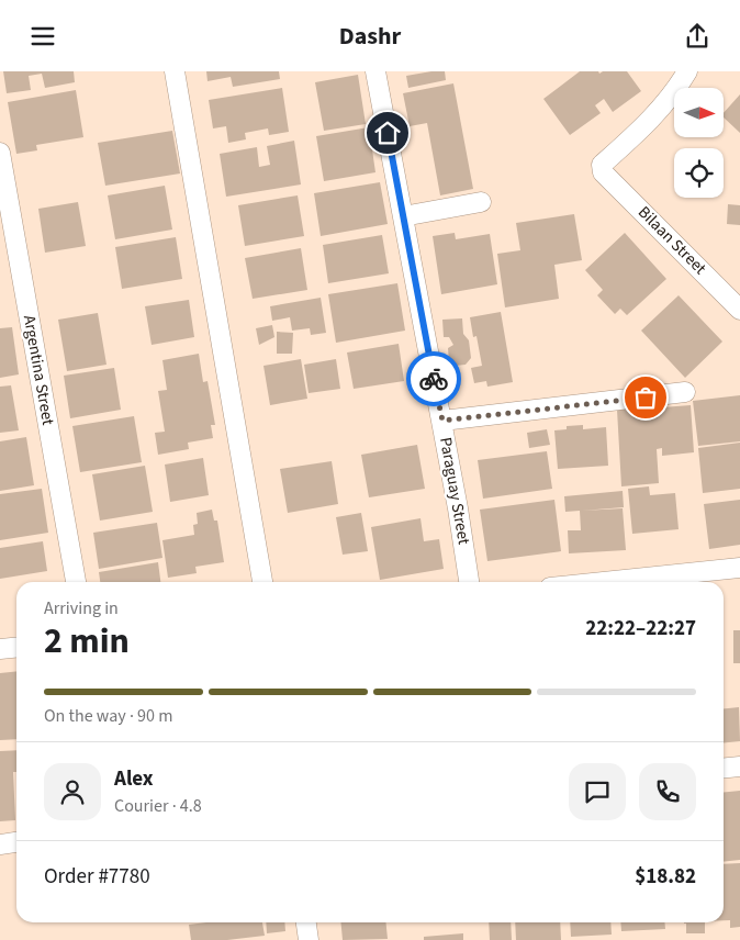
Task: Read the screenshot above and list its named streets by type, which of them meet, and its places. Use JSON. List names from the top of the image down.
{
  "streets": {
    "street": ["Bilaan Street", "Argentina Street", "Paraguay Street"]
  },
  "north": "right",
  "page": {
    "header": "Dashr",
    "heading": ["2 min", "Arriving in", "22:22–22:27"],
    "panel": [
      "Alex",
      "Courier · 4.8",
      "Order #7780",
      "$18.82"
    ],
    "bar": "On the way · 90 m"
  }
}
